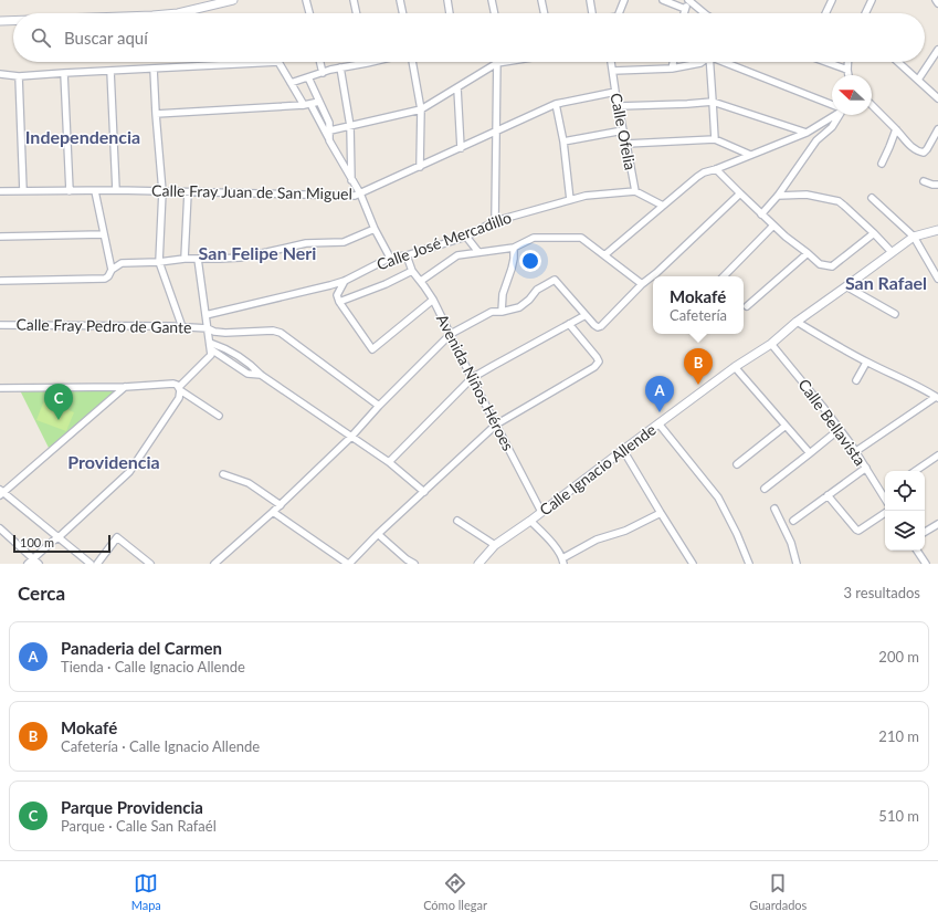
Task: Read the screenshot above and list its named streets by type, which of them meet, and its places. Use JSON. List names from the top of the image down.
{
  "streets": {
    "street": [
      "Calle Ofelia",
      "Calle Fray Juan de San Miguel",
      "Calle José Mercadillo",
      "Calle Fray Pedro de Gante",
      "Avenida Niños Héroes",
      "Calle Bellavista",
      "Calle Ignacio Allende"
    ]
  },
  "crossings": [
    ["Calle Ofelia", "Calle Fray Juan de San Miguel"],
    ["Calle Ofelia", "Calle José Mercadillo"],
    ["Calle José Mercadillo", "Avenida Niños Héroes"],
    ["Avenida Niños Héroes", "Calle Ignacio Allende"],
    ["Calle Bellavista", "Calle Ignacio Allende"]
  ],
  "districts": [
    "Independencia",
    "San Felipe Neri",
    "San Rafael",
    "Providencia"
  ],
  "scale_bar": "100 m",
  "north": "left",
  "page": {
    "search": "Buscar aquí",
    "popup": ["Mokafé", "Cafetería"],
    "pins": ["B", "A", "C"],
    "scale": "100 m",
    "heading": ["Cerca", "3 resultados"],
    "list": [
      {
        "mark": "A",
        "name": "Panaderia del Carmen",
        "note": "Tienda · Calle Ignacio Allende",
        "value": "200 m"
      },
      {
        "mark": "B",
        "name": "Mokafé",
        "note": "Cafetería · Calle Ignacio Allende",
        "value": "210 m"
      },
      {
        "mark": "C",
        "name": "Parque Providencia",
        "note": "Parque · Calle San Rafaél",
        "value": "510 m"
      }
    ],
    "nav": ["Mapa", "Cómo llegar", "Guardados"]
  }
}
